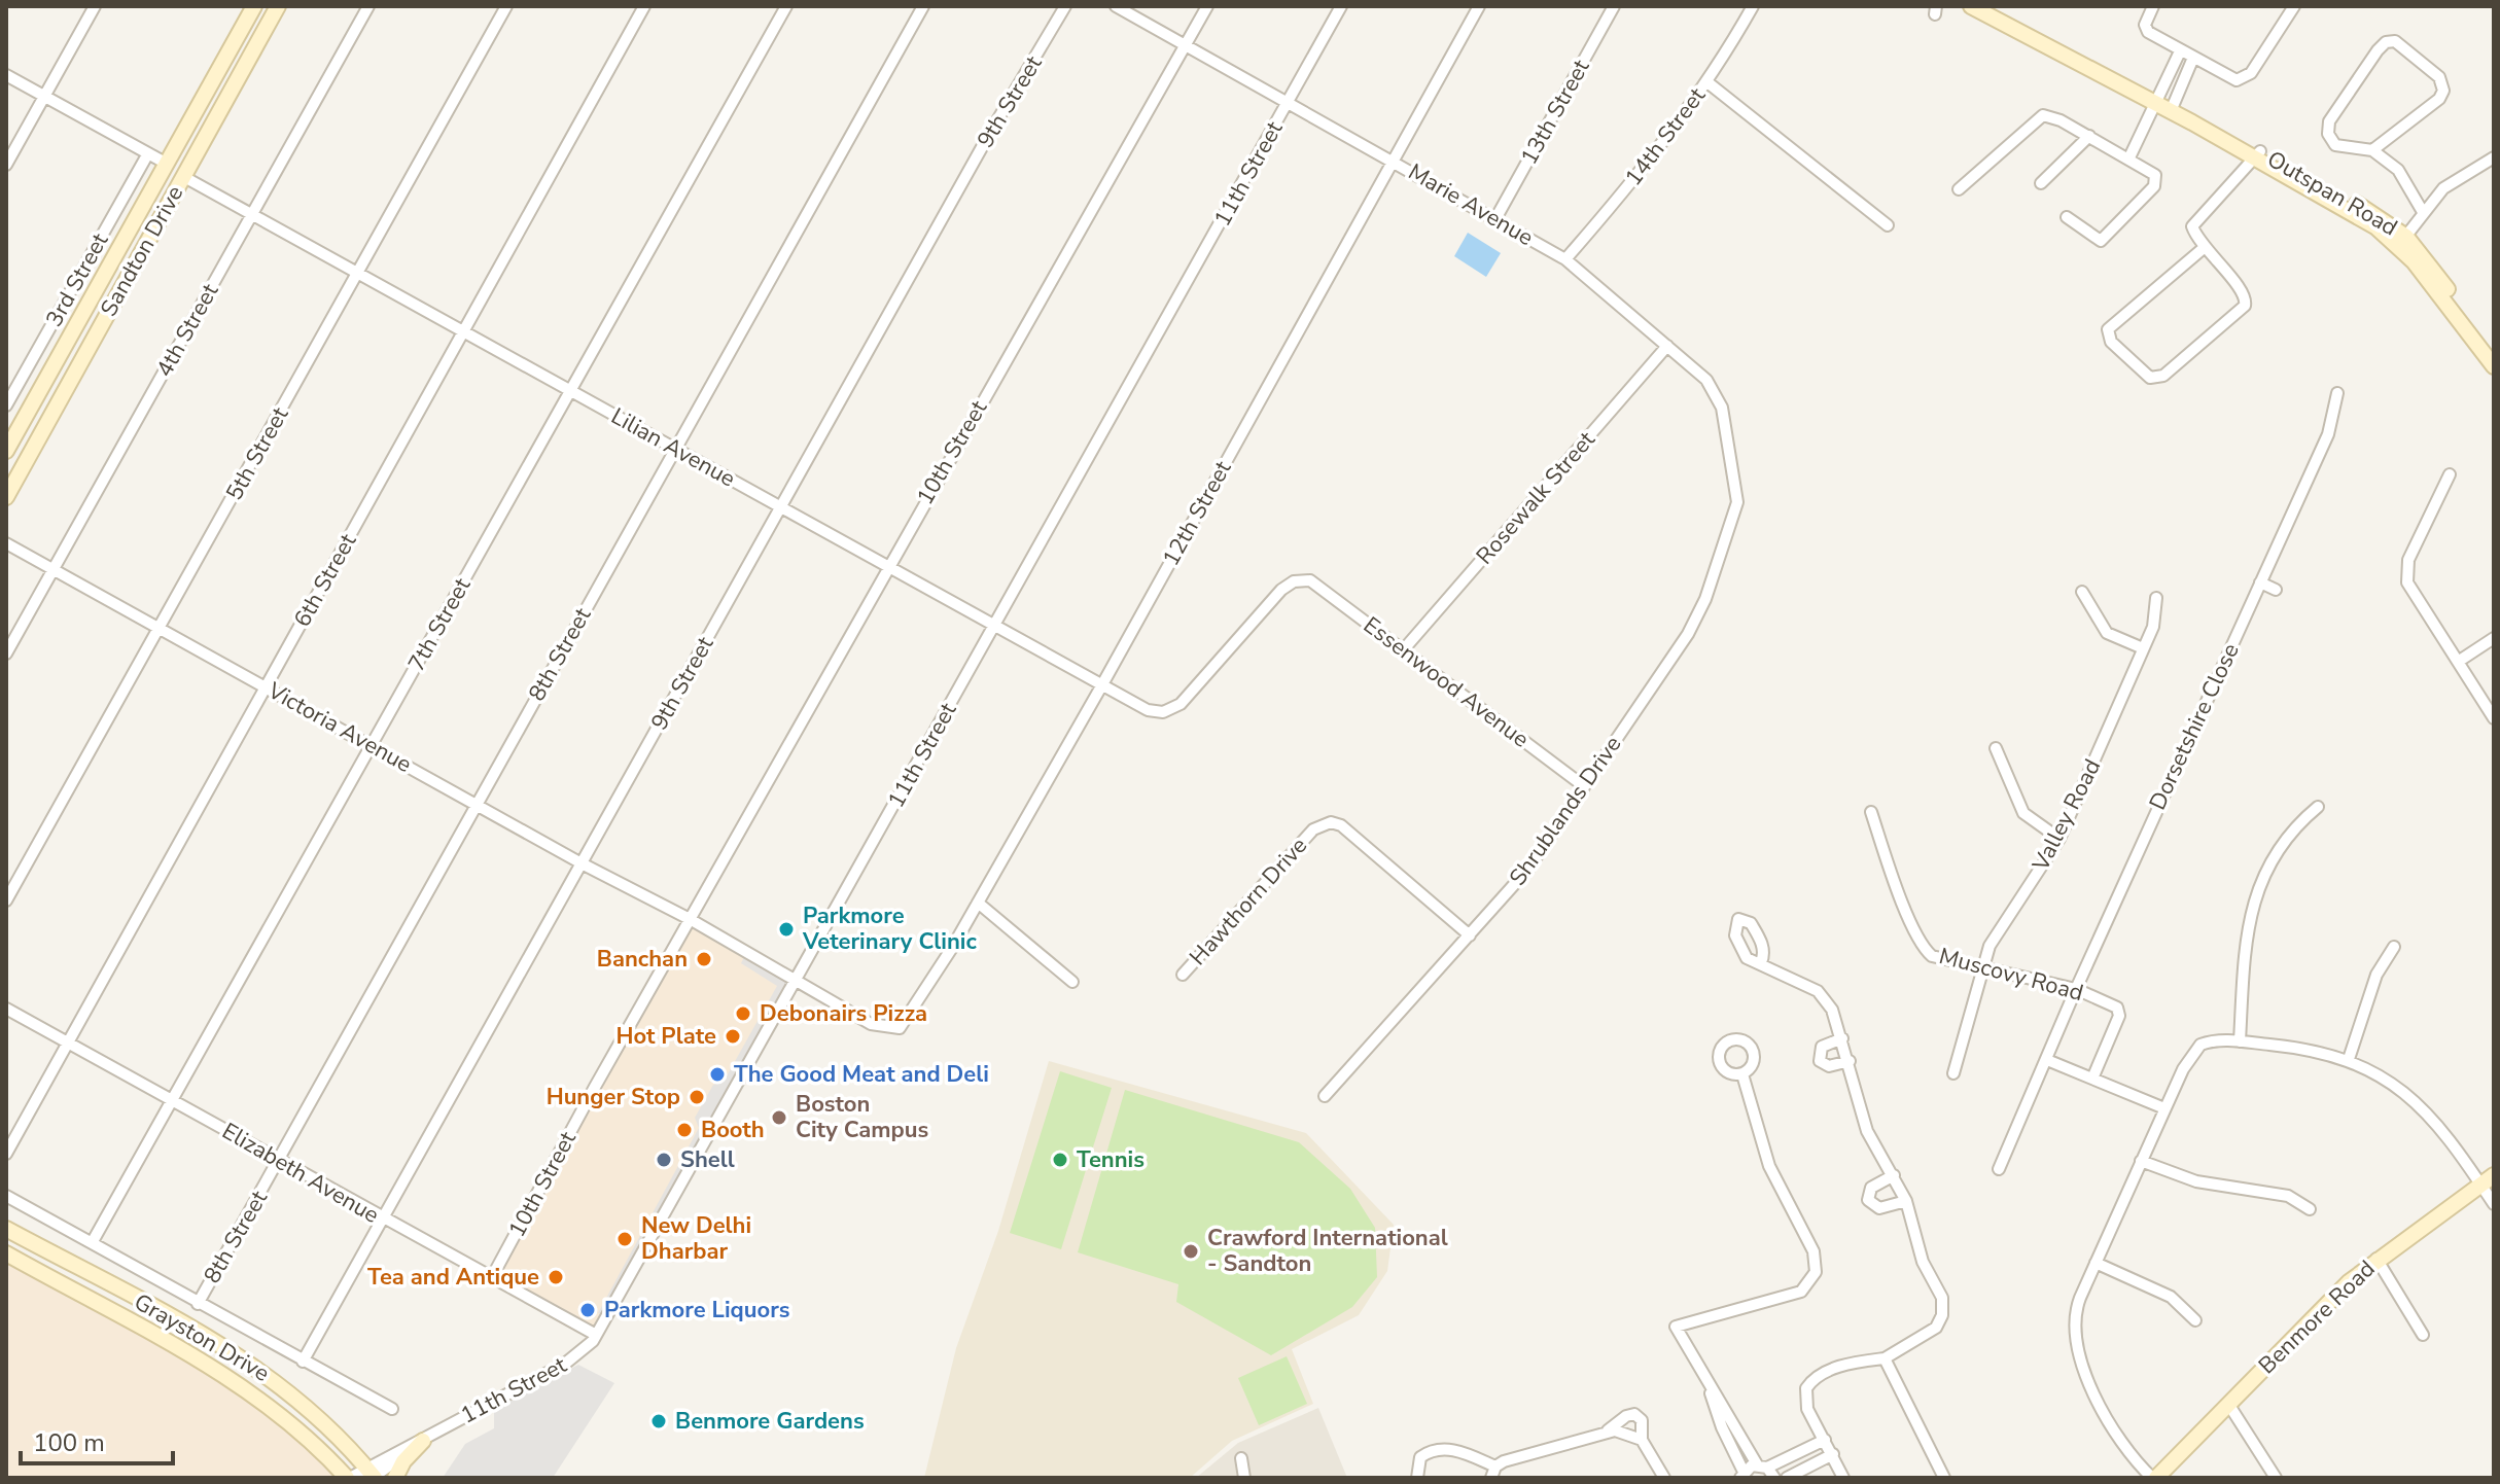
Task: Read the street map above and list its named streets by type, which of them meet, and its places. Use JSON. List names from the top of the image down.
{
  "streets": {
    "main road": [
      "Outspan Road",
      "Sandton Drive",
      "Benmore Road",
      "Grayston Drive"
    ],
    "street": [
      "9th Street",
      "13th Street",
      "14th Street",
      "11th Street",
      "Marie Avenue",
      "3rd Street",
      "4th Street",
      "Lilian Avenue",
      "10th Street",
      "5th Street",
      "Rosewalk Street",
      "12th Street",
      "6th Street",
      "7th Street",
      "8th Street",
      "Essenwood Avenue",
      "Dorsetshire Close",
      "Victoria Avenue",
      "Shrublands Drive",
      "Valley Road",
      "Hawthorn Drive",
      "Muscovy Road",
      "Elizabeth Avenue"
    ]
  },
  "crossings": [
    ["9th Street", "Lilian Avenue"],
    ["9th Street", "Victoria Avenue"],
    ["9th Street", "Elizabeth Avenue"],
    ["13th Street", "Marie Avenue"],
    ["14th Street", "Marie Avenue"],
    ["11th Street", "Marie Avenue"],
    ["11th Street", "Lilian Avenue"],
    ["11th Street", "12th Street"],
    ["11th Street", "Elizabeth Avenue"],
    ["11th Street", "Grayston Drive"],
    ["Marie Avenue", "10th Street"],
    ["Marie Avenue", "Rosewalk Street"],
    ["Marie Avenue", "12th Street"],
    ["Marie Avenue", "Shrublands Drive"],
    ["Sandton Drive", "Lilian Avenue"],
    ["4th Street", "Lilian Avenue"],
    ["4th Street", "Victoria Avenue"],
    ["Lilian Avenue", "10th Street"],
    ["Lilian Avenue", "5th Street"],
    ["Lilian Avenue", "12th Street"],
    ["Lilian Avenue", "6th Street"],
    ["Lilian Avenue", "7th Street"],
    ["Lilian Avenue", "8th Street"],
    ["Lilian Avenue", "Essenwood Avenue"],
    ["10th Street", "Victoria Avenue"],
    ["10th Street", "Elizabeth Avenue"],
    ["5th Street", "Victoria Avenue"],
    ["Rosewalk Street", "Essenwood Avenue"],
    ["6th Street", "Victoria Avenue"],
    ["6th Street", "Elizabeth Avenue"],
    ["7th Street", "Victoria Avenue"],
    ["7th Street", "Elizabeth Avenue"],
    ["8th Street", "Victoria Avenue"],
    ["8th Street", "Elizabeth Avenue"],
    ["Essenwood Avenue", "Shrublands Drive"],
    ["Dorsetshire Close", "Muscovy Road"],
    ["Shrublands Drive", "Hawthorn Drive"],
    ["Valley Road", "Muscovy Road"]
  ],
  "places": [
    "Parkmore Veterinary Clinic",
    "Banchan",
    "Debonairs Pizza",
    "Hot Plate",
    "The Good Meat and Deli",
    "Hunger Stop",
    "Boston City Campus",
    "Booth",
    "Shell",
    "Tennis",
    "New Delhi Dharbar",
    "Crawford International - Sandton",
    "Tea and Antique",
    "Parkmore Liquors",
    "Benmore Gardens"
  ],
  "scale_bar": "100 m"
}
